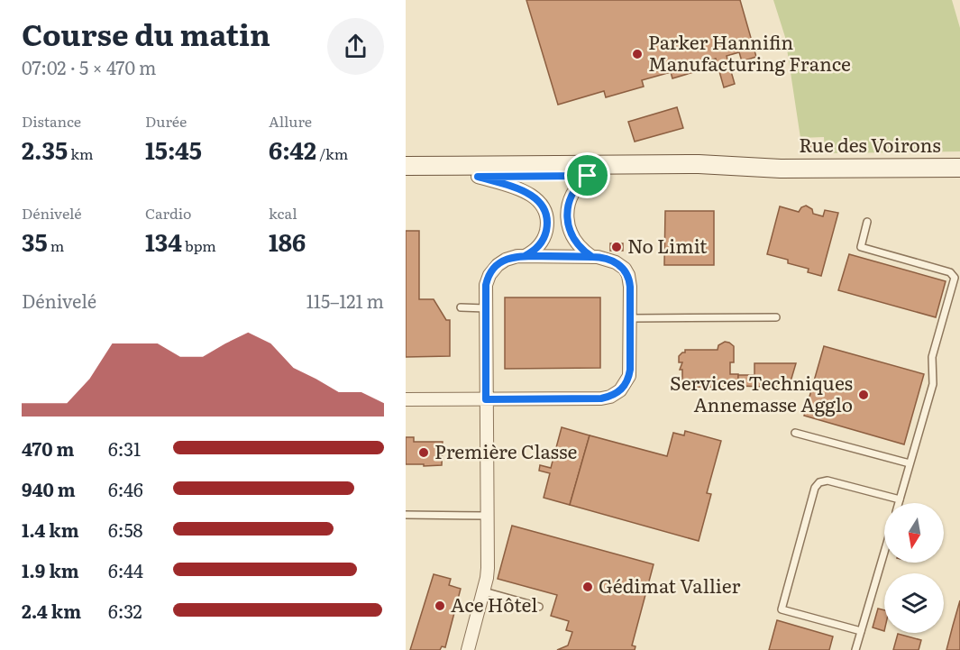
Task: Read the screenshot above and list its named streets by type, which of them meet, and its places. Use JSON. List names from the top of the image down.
{
  "streets": {
    "street": ["Rue des Voirons"]
  },
  "places": [
    "Parker Hannifin Manufacturing France",
    "No Limit",
    "Services Techniques Annemasse Agglo",
    "Première Classe",
    "Gédimat Vallier",
    "Ace Hôtel"
  ],
  "north": "bottom",
  "page": {
    "heading": ["Course du matin", "07:02 · 5 × 470 m"],
    "stats": [
      ["Distance", "2.35 km"],
      ["Durée", "15:45"],
      ["Allure", "6:42 /km"],
      ["Dénivelé", "35 m"],
      ["Cardio", "134 bpm"],
      ["kcal", "186"]
    ],
    "chart": ["Dénivelé", "115–121 m"],
    "list": [
      {
        "name": "470 m",
        "note": "6:31"
      },
      {
        "name": "940 m",
        "note": "6:46"
      },
      {
        "name": "1.4 km",
        "note": "6:58"
      },
      {
        "name": "1.9 km",
        "note": "6:44"
      },
      {
        "name": "2.4 km",
        "note": "6:32"
      }
    ]
  }
}
